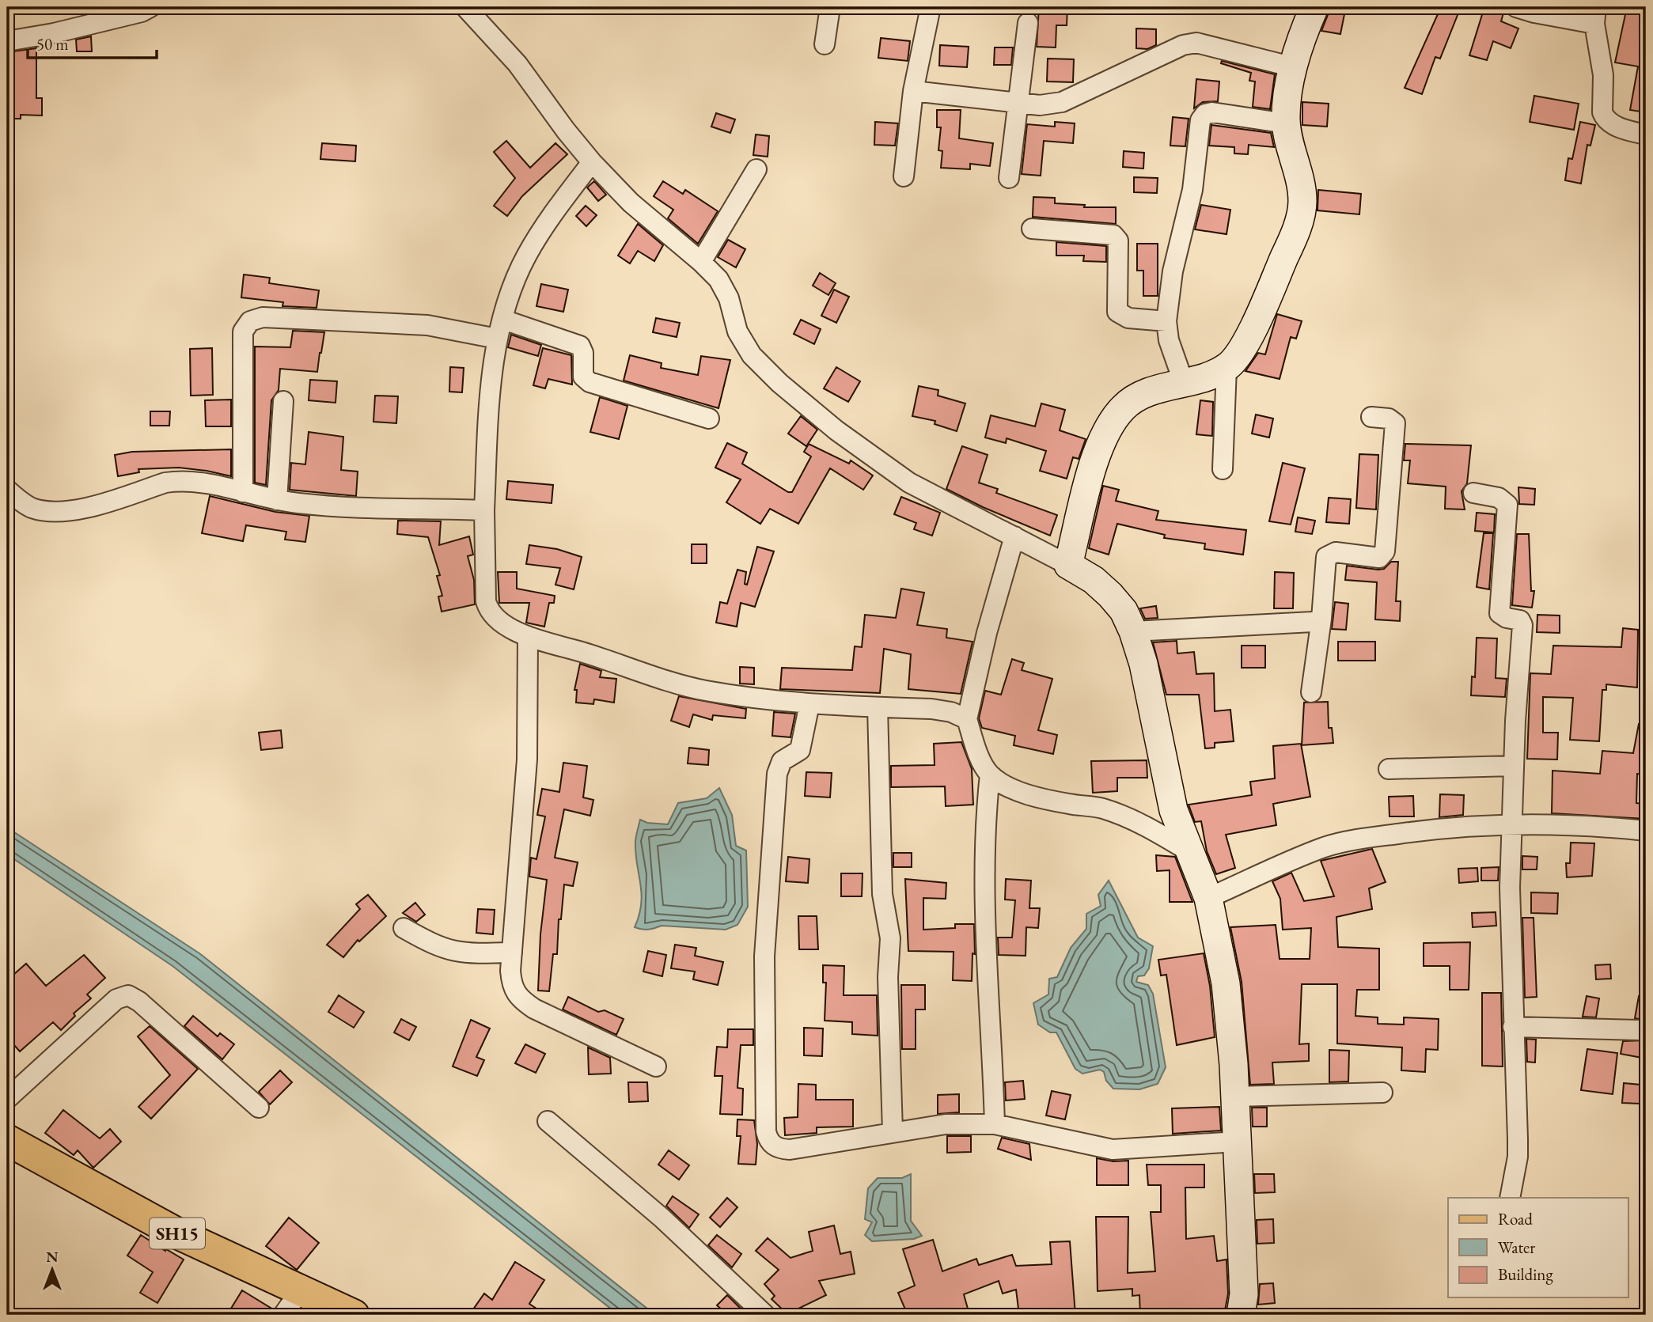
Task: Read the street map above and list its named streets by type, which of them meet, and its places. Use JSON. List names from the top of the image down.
{
  "streets": {
    "main road": ["SH15"]
  },
  "legend": ["Road", "Water", "Building"],
  "scale_bar": "50 m",
  "north": "top"
}
